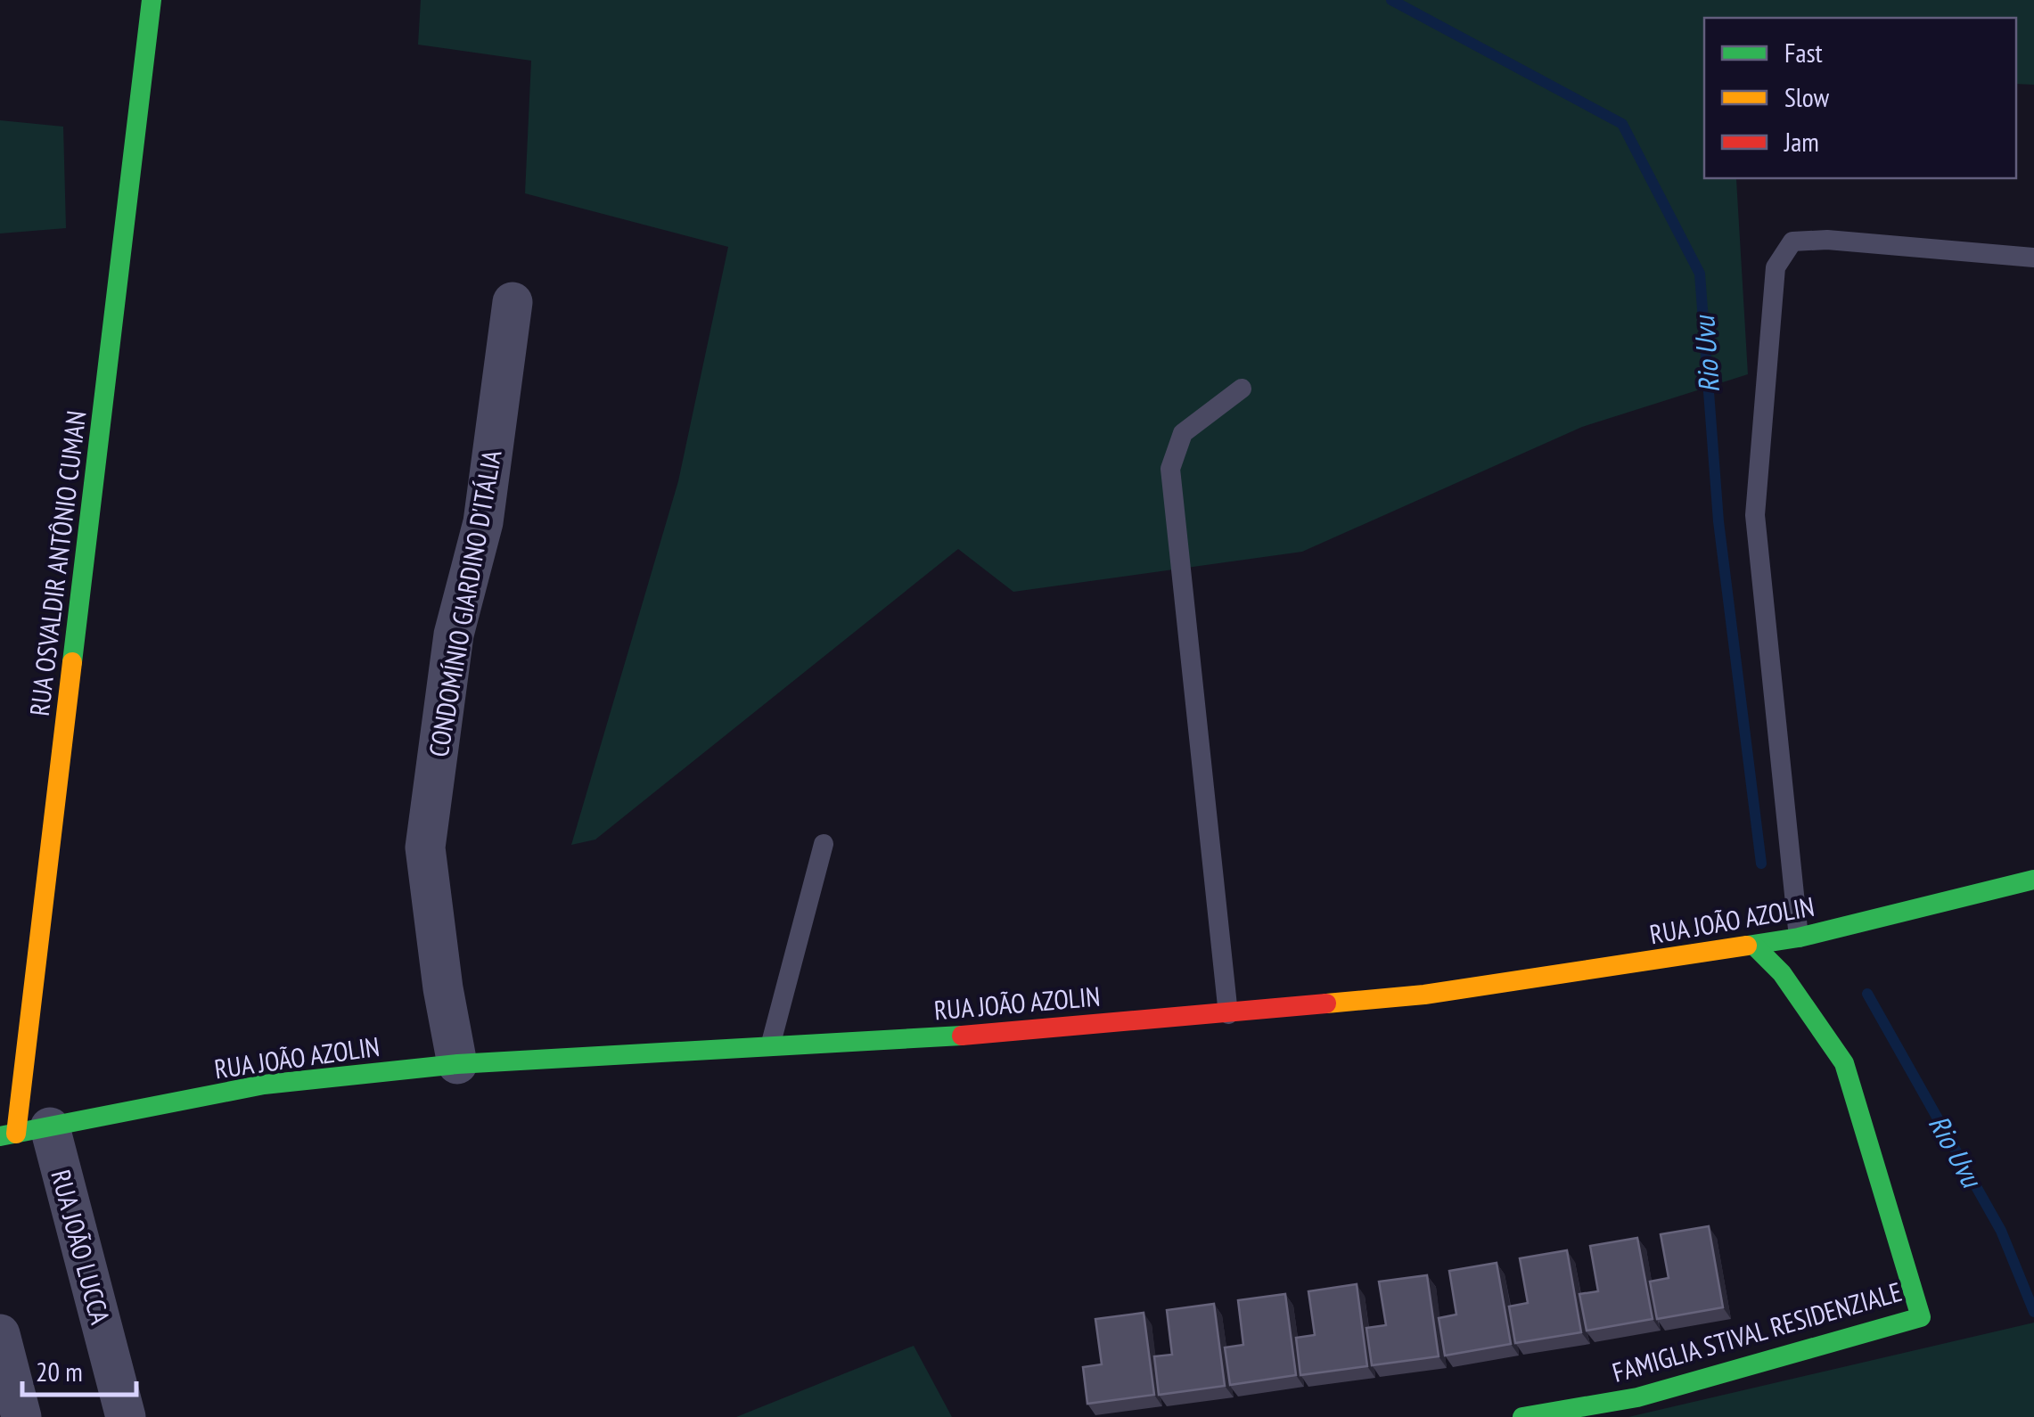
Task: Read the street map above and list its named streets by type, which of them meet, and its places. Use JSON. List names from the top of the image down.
{
  "streets": {
    "street": [
      "RUA OSVALDIR ANTÔNIO CUMAN",
      "CONDOMÍNIO GIARDINO D'ITÁLIA",
      "RUA JOÃO AZOLIN",
      "RUA JOÃO LUCCA",
      "FAMIGLIA STIVAL RESIDENZIALE"
    ]
  },
  "crossings": [
    ["RUA OSVALDIR ANTÔNIO CUMAN", "RUA JOÃO AZOLIN"],
    ["RUA OSVALDIR ANTÔNIO CUMAN", "RUA JOÃO LUCCA"],
    ["CONDOMÍNIO GIARDINO D'ITÁLIA", "RUA JOÃO AZOLIN"],
    ["RUA JOÃO AZOLIN", "RUA JOÃO LUCCA"],
    ["RUA JOÃO AZOLIN", "FAMIGLIA STIVAL RESIDENZIALE"]
  ],
  "water": ["Rio Uvu"],
  "legend": ["Fast", "Slow", "Jam"],
  "scale_bar": "20 m"
}
